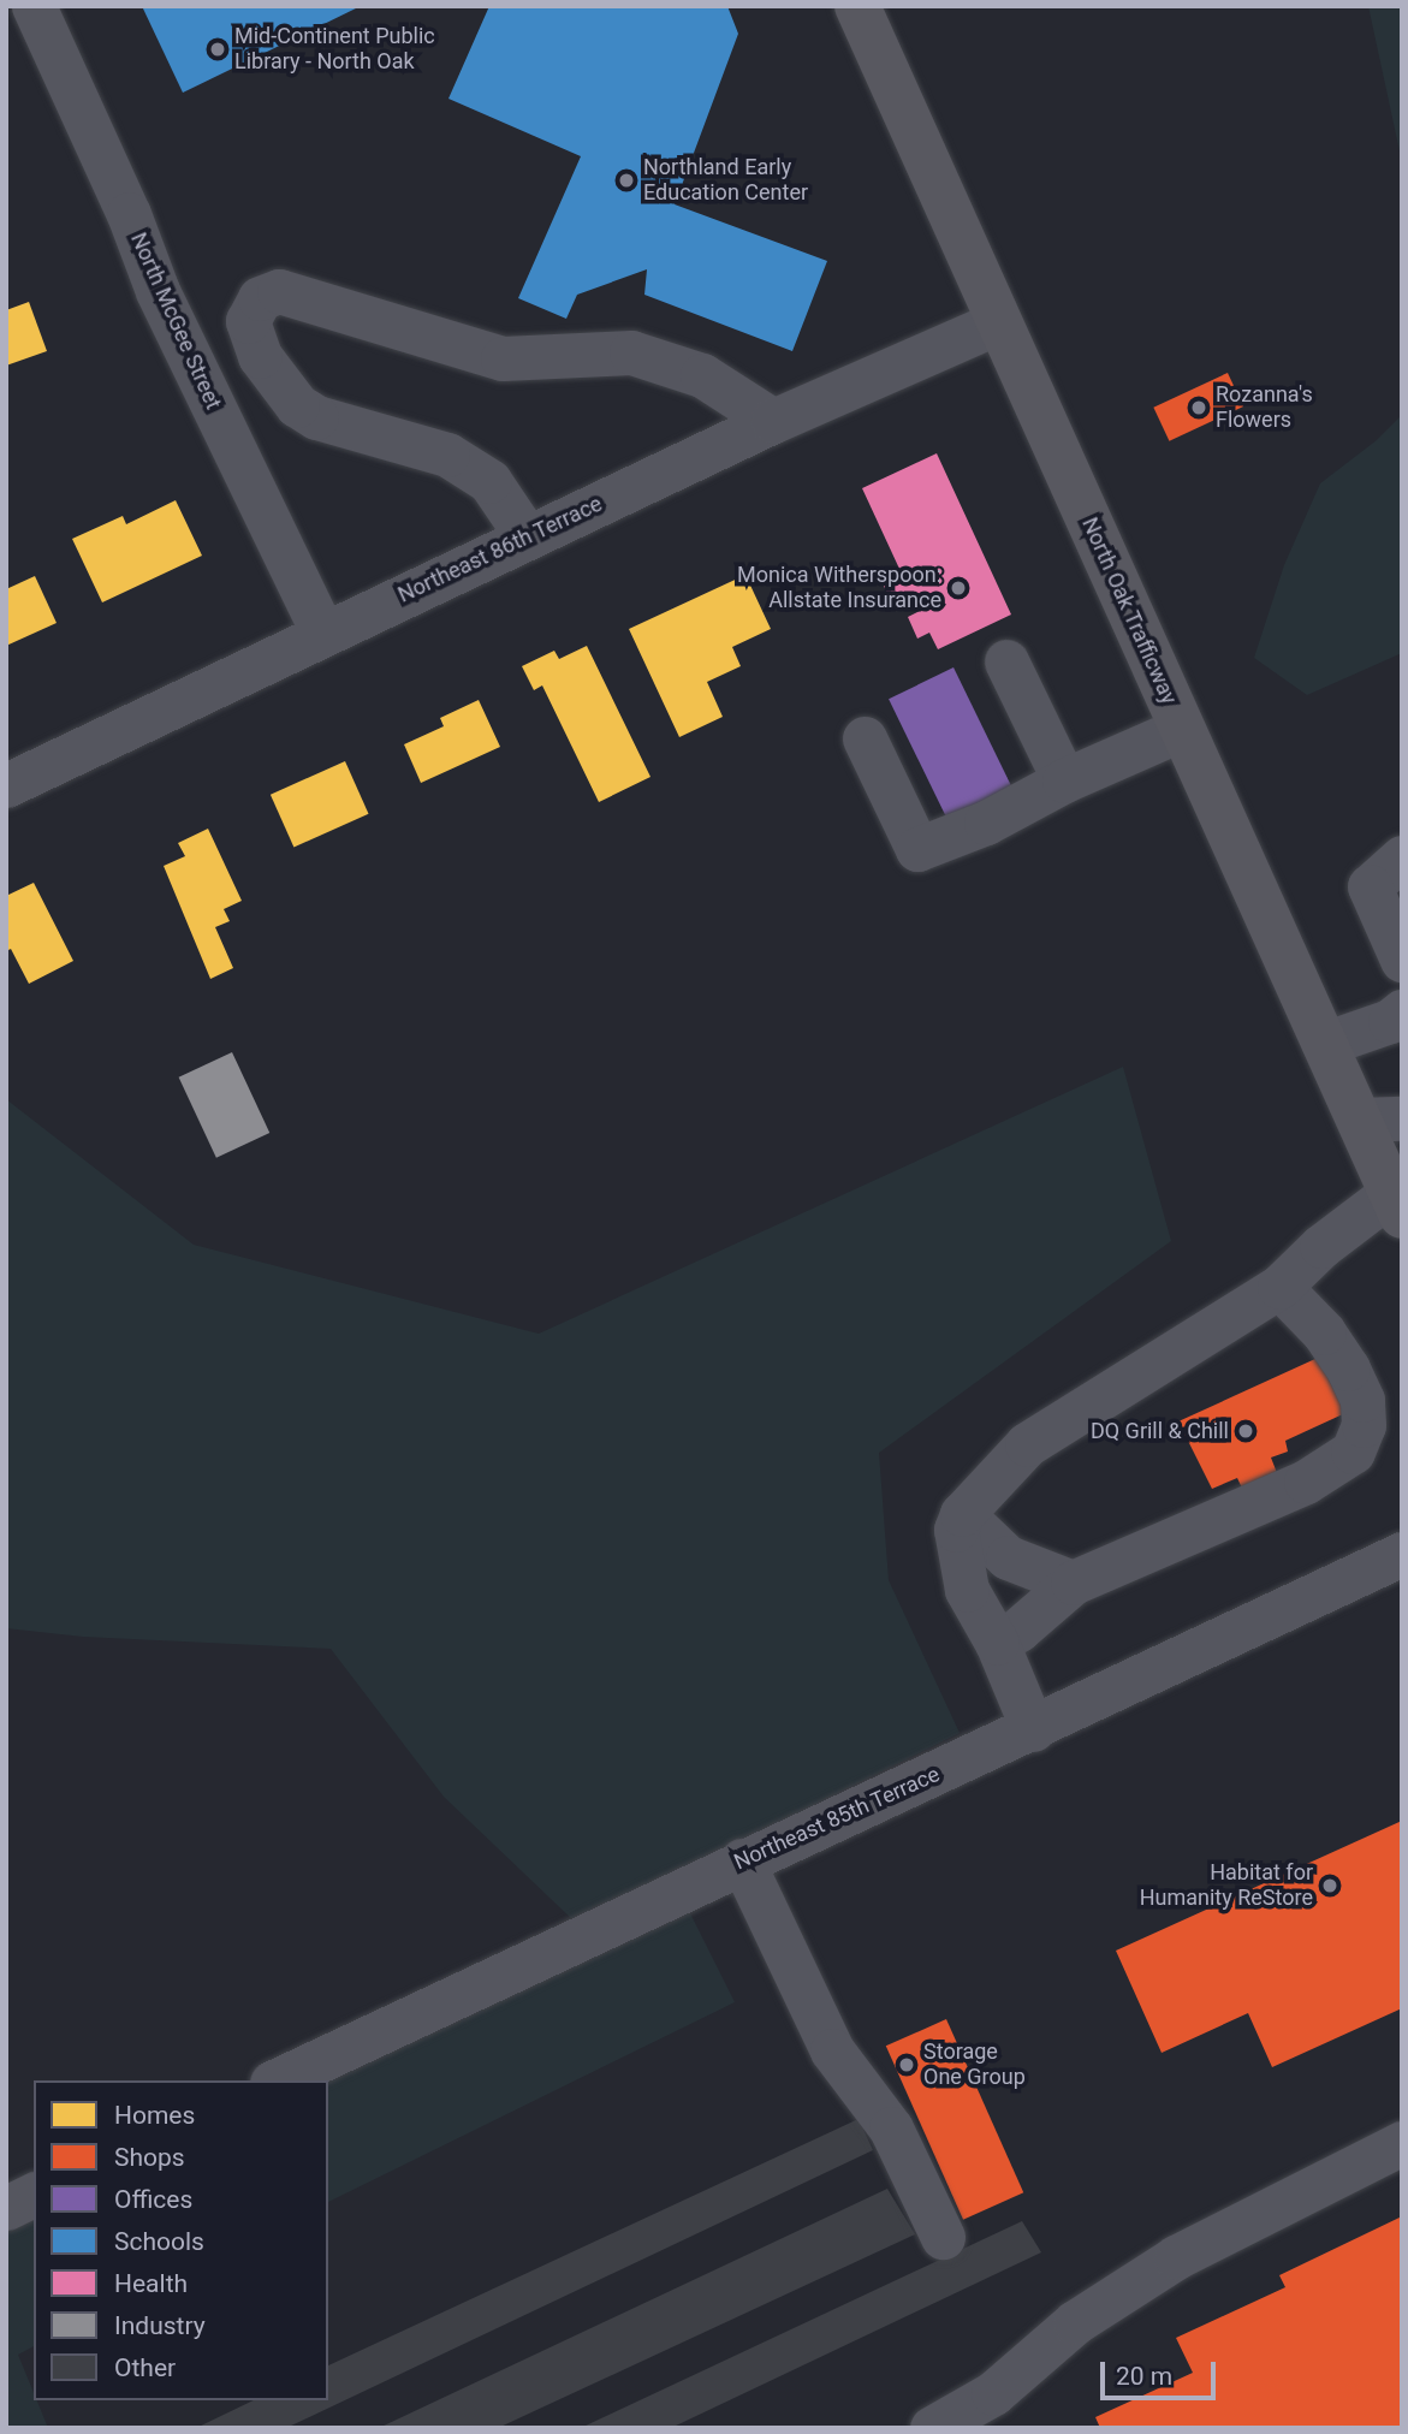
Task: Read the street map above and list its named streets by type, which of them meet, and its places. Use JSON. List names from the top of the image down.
{
  "streets": {
    "main road": ["North Oak Trafficway"],
    "street": ["North McGee Street", "Northeast 86th Terrace", "Northeast 85th Terrace"]
  },
  "crossings": [
    ["North McGee Street", "Northeast 86th Terrace"],
    ["Northeast 86th Terrace", "North Oak Trafficway"]
  ],
  "places": [
    "Mid-Continent Public Library - North Oak",
    "Northland Early Education Center",
    "Rozanna's Flowers",
    "Monica Witherspoon: Allstate Insurance",
    "DQ Grill & Chill",
    "Habitat for Humanity ReStore",
    "Storage One Group"
  ],
  "legend": [
    "Homes",
    "Shops",
    "Offices",
    "Schools",
    "Health",
    "Industry",
    "Other"
  ],
  "scale_bar": "20 m"
}
